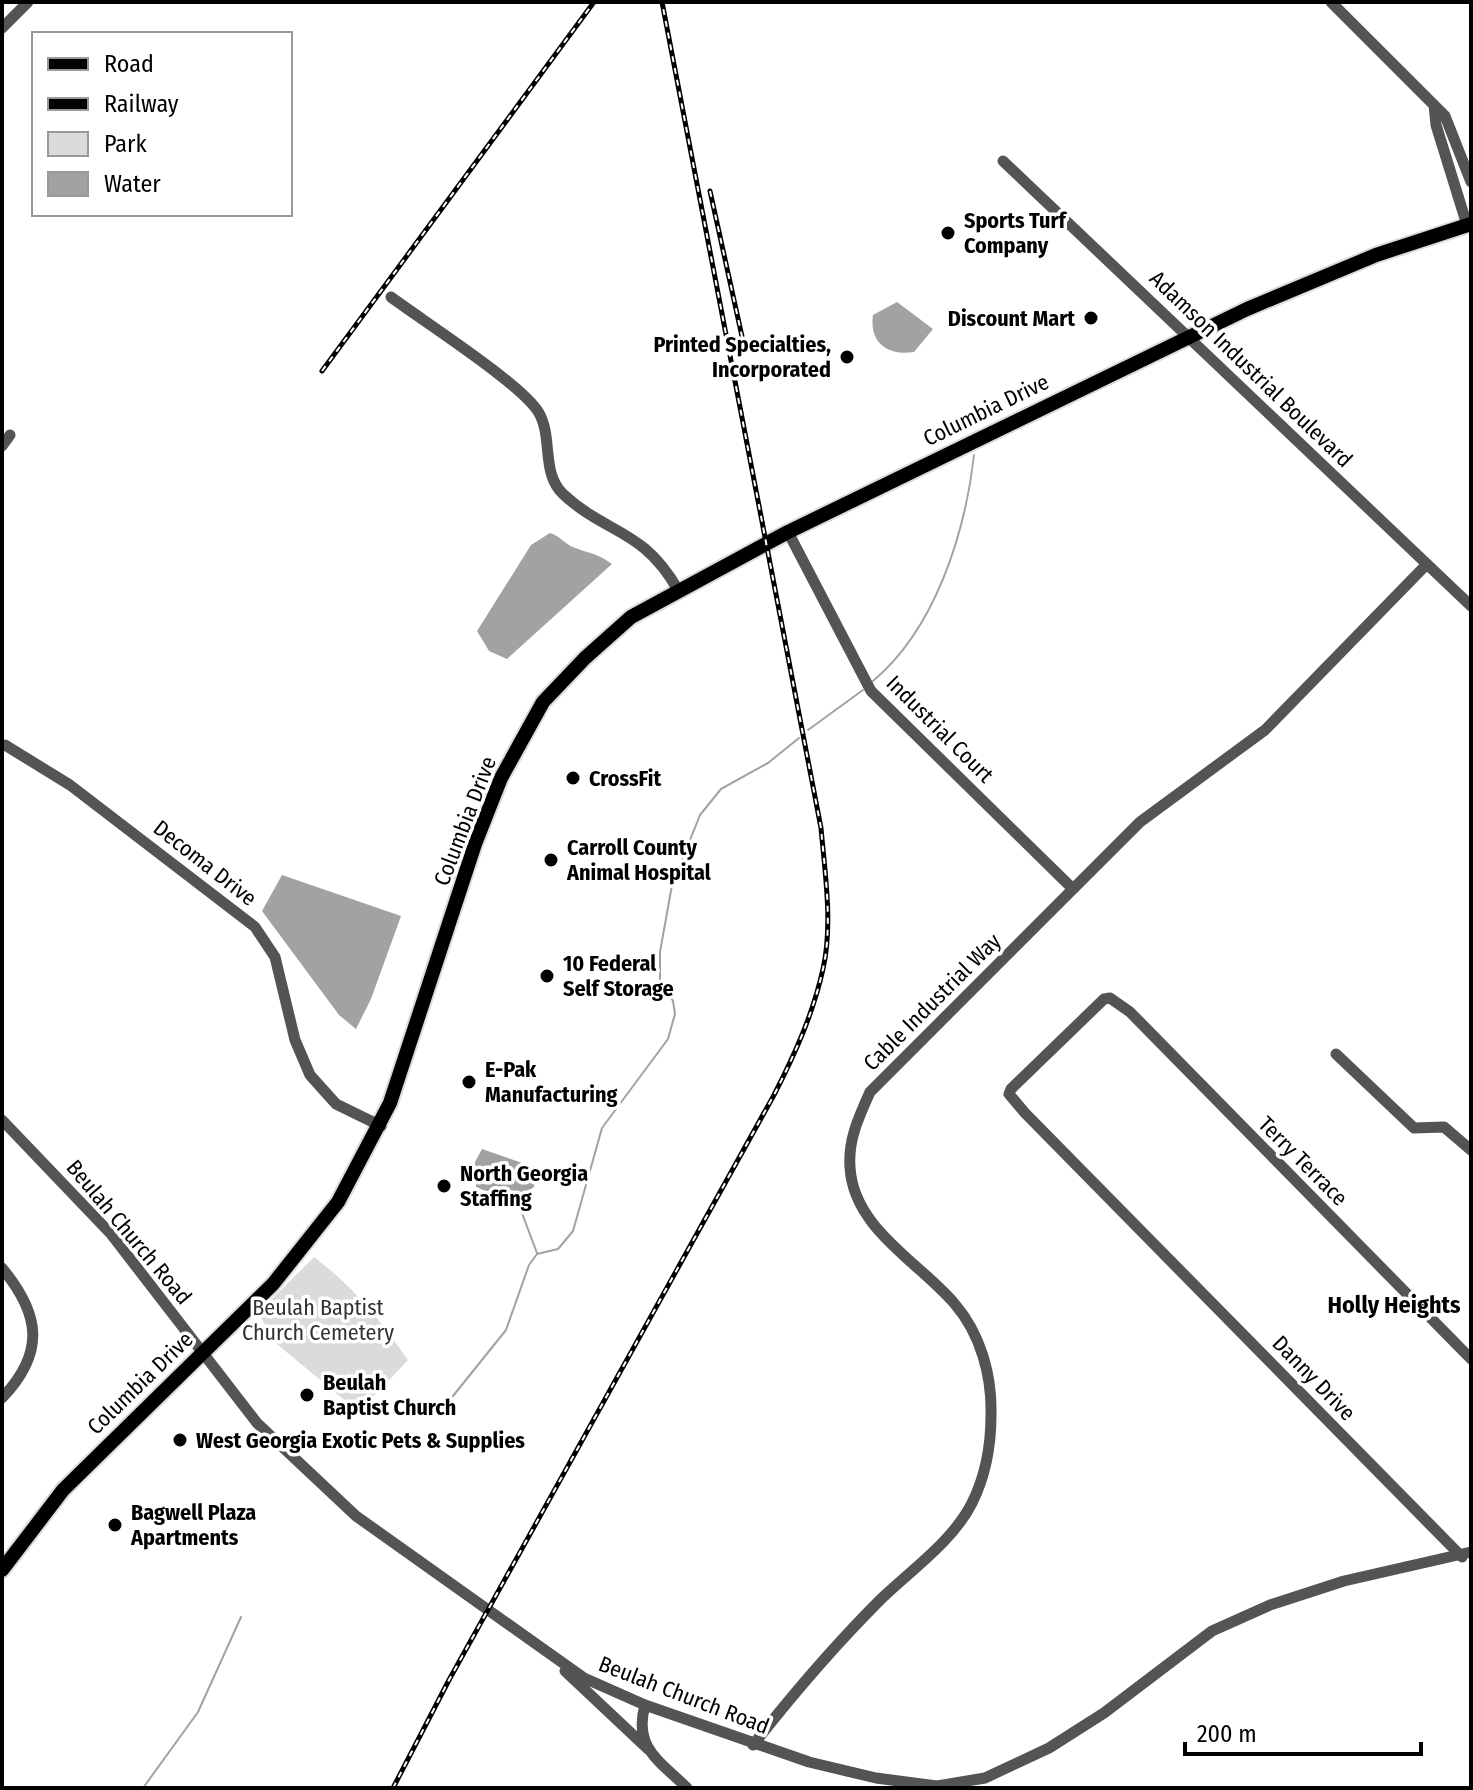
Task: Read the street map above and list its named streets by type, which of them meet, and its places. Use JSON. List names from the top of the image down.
{
  "streets": {
    "main road": ["Columbia Drive"],
    "street": [
      "Adamson Industrial Boulevard",
      "Industrial Court",
      "Decoma Drive",
      "Cable Industrial Way",
      "Terry Terrace",
      "Beulah Church Road",
      "Danny Drive"
    ]
  },
  "crossings": [
    ["Adamson Industrial Boulevard", "Columbia Drive"],
    ["Adamson Industrial Boulevard", "Cable Industrial Way"],
    ["Columbia Drive", "Industrial Court"],
    ["Columbia Drive", "Decoma Drive"],
    ["Columbia Drive", "Beulah Church Road"],
    ["Industrial Court", "Cable Industrial Way"],
    ["Cable Industrial Way", "Beulah Church Road"],
    ["Terry Terrace", "Danny Drive"],
    ["Beulah Church Road", "Danny Drive"]
  ],
  "districts": ["Holly Heights"],
  "parks": ["Beulah Baptist Church Cemetery"],
  "places": [
    "Sports Turf Company",
    "Discount Mart",
    "Printed Specialties, Incorporated",
    "CrossFit",
    "Carroll County Animal Hospital",
    "10 Federal Self Storage",
    "E-Pak Manufacturing",
    "North Georgia Staffing",
    "Beulah Baptist Church",
    "West Georgia Exotic Pets & Supplies",
    "Bagwell Plaza Apartments"
  ],
  "legend": [
    "Road",
    "Railway",
    "Park",
    "Water"
  ],
  "scale_bar": "200 m"
}
